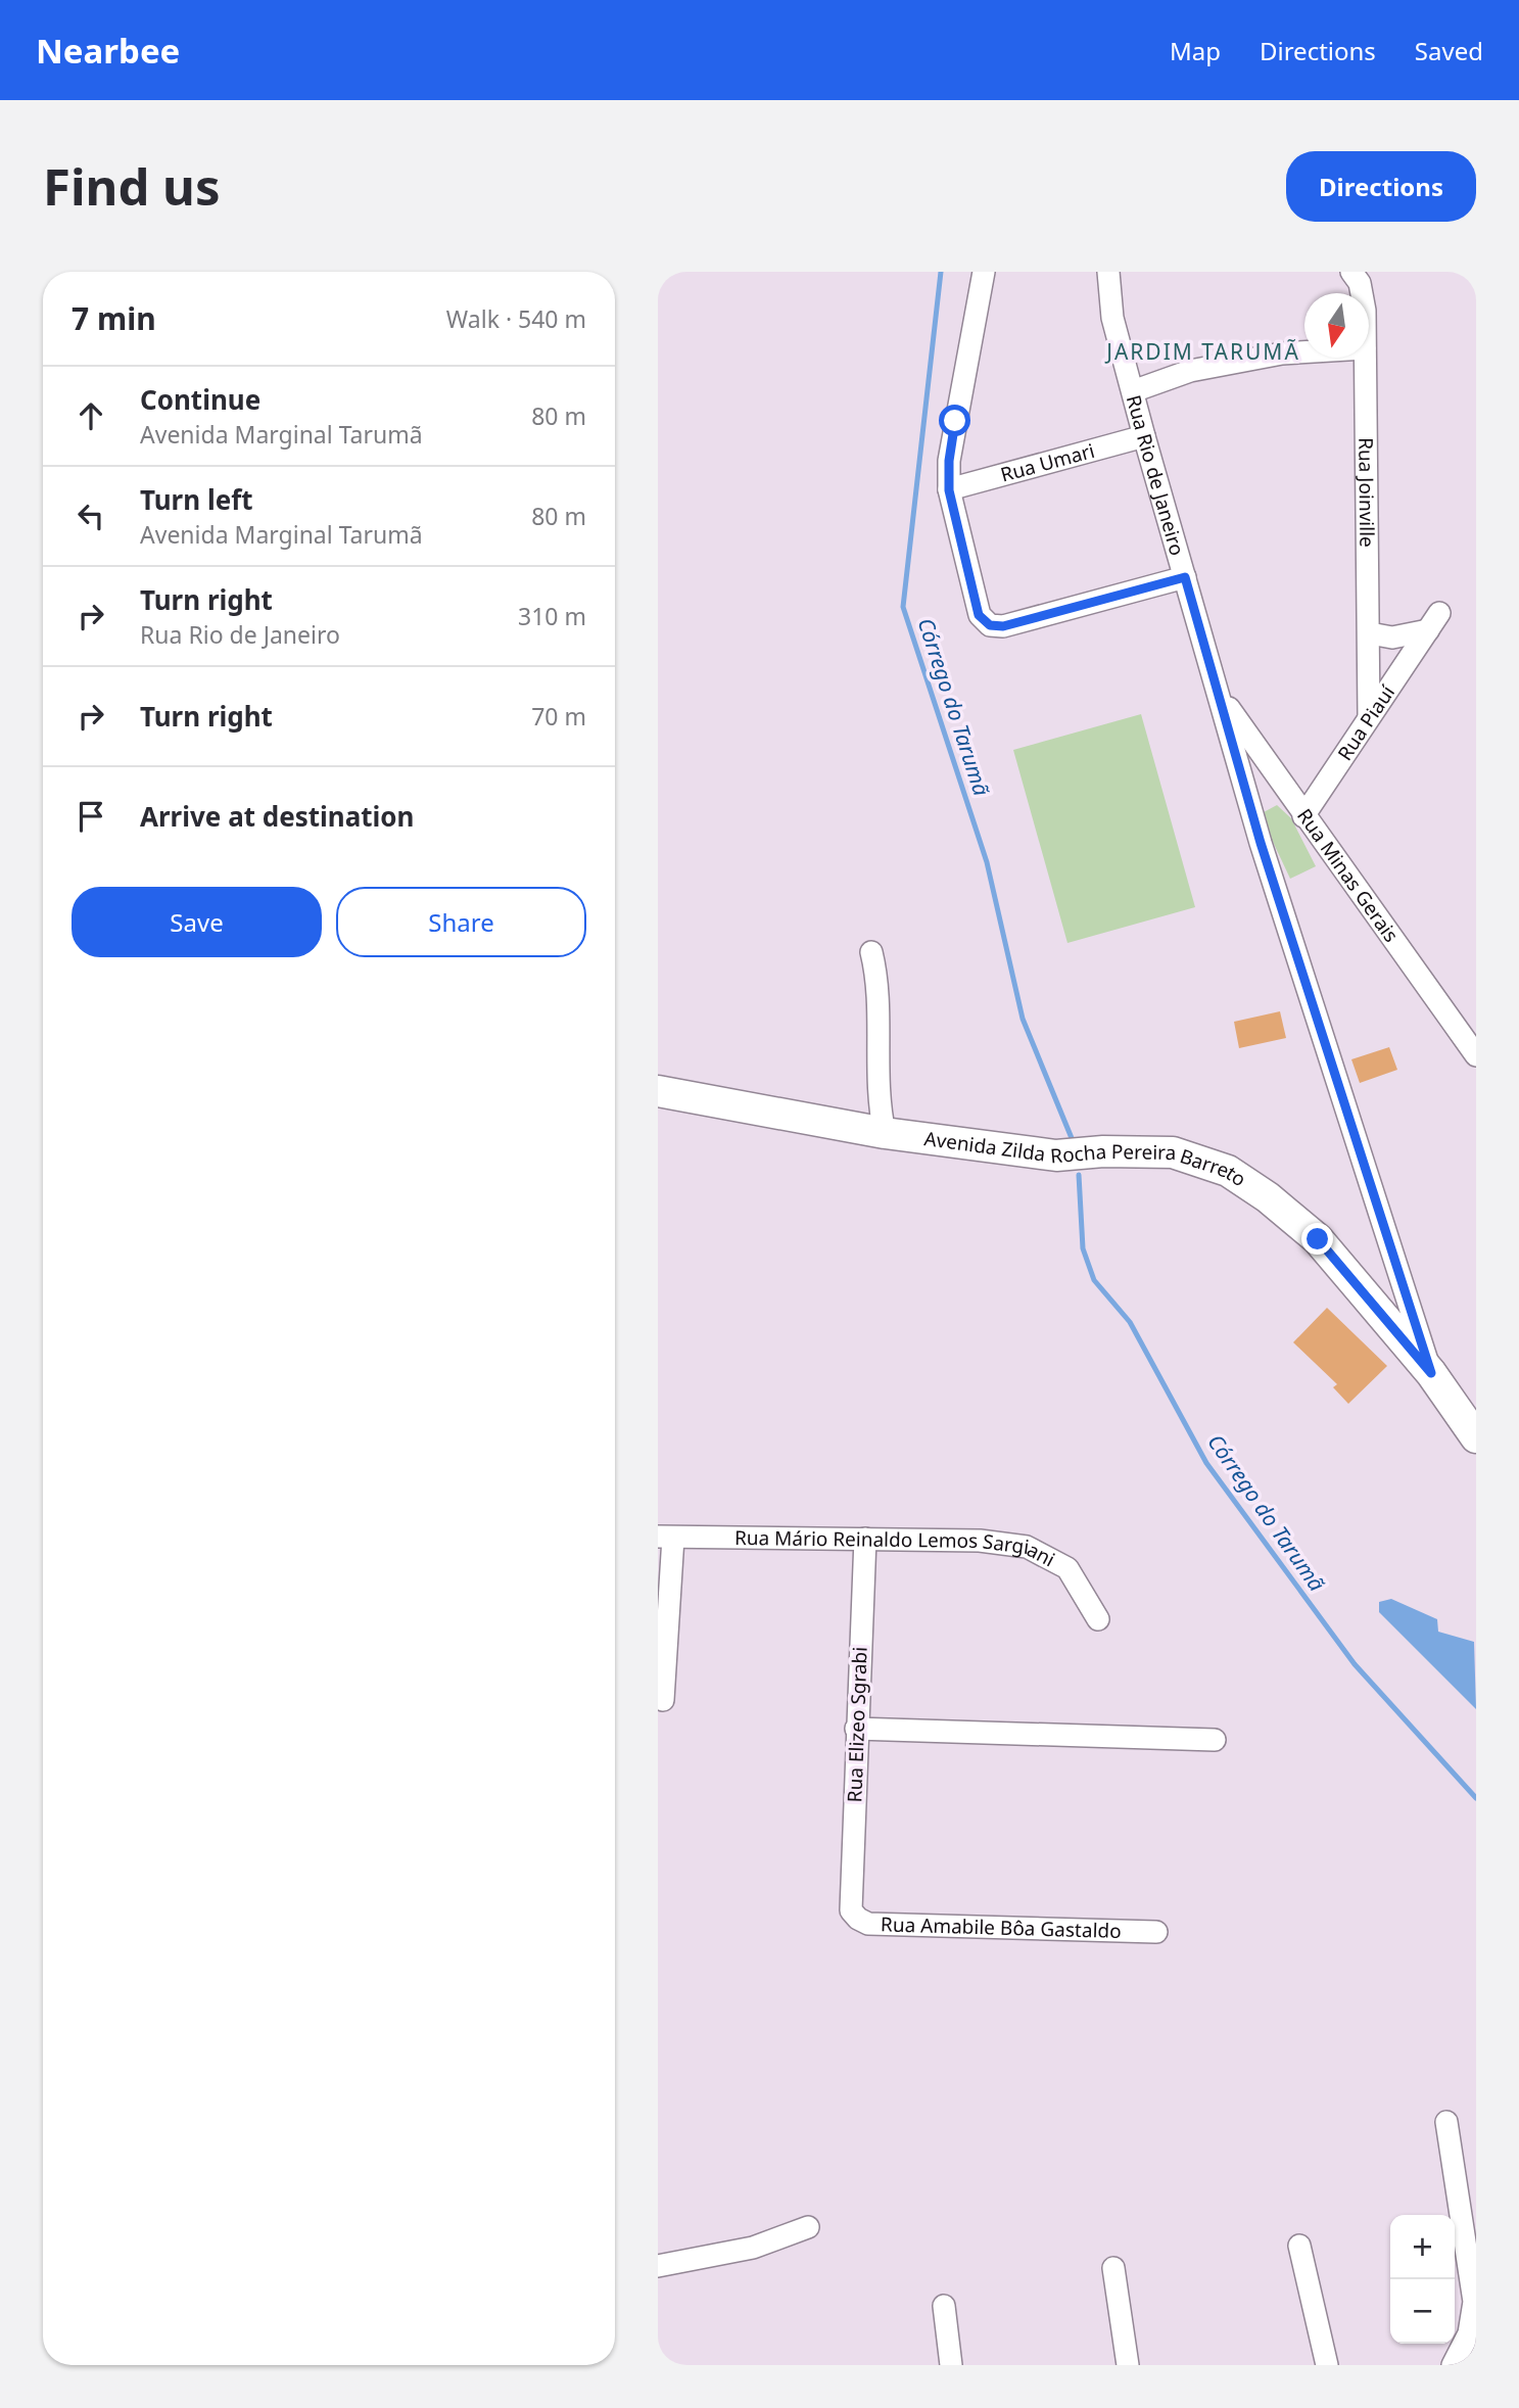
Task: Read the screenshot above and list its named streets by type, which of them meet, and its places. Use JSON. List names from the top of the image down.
{
  "streets": {
    "street": [
      "Rua Umari",
      "Rua Rio de Janeiro",
      "Rua Joinville",
      "Rua Piauí",
      "Rua Minas Gerais",
      "Avenida Zilda Rocha Pereira Barreto",
      "Rua Mário Reinaldo Lemos Sargiani",
      "Rua Elizeo Sgrabi",
      "Rua Amabile Bôa Gastaldo"
    ]
  },
  "crossings": [
    ["Rua Umari", "Rua Rio de Janeiro"],
    ["Rua Rio de Janeiro", "Rua Minas Gerais"],
    ["Rua Rio de Janeiro", "Avenida Zilda Rocha Pereira Barreto"],
    ["Rua Joinville", "Rua Piauí"],
    ["Rua Piauí", "Rua Minas Gerais"],
    ["Rua Mário Reinaldo Lemos Sargiani", "Rua Elizeo Sgrabi"],
    ["Rua Elizeo Sgrabi", "Rua Amabile Bôa Gastaldo"]
  ],
  "districts": ["JARDIM TARUMÃ"],
  "water": ["Córrego do Tarumã"],
  "north": "bottom",
  "page": {
    "header": "Nearbee",
    "nav": ["Map", "Directions", "Saved"],
    "buttons": [
      "Directions",
      ["Save", "Share"]
    ],
    "title": "Find us",
    "heading": ["7 min", "Walk · 540 m"],
    "list": [
      ["Continue", "Avenida Marginal Tarumã", "80 m"],
      ["Turn left", "Avenida Marginal Tarumã", "80 m"],
      ["Turn right", "Rua Rio de Janeiro", "310 m"],
      ["Turn right", "70 m"],
      "Arrive at destination"
    ],
    "map_buttons": ["+", "−"]
  }
}
